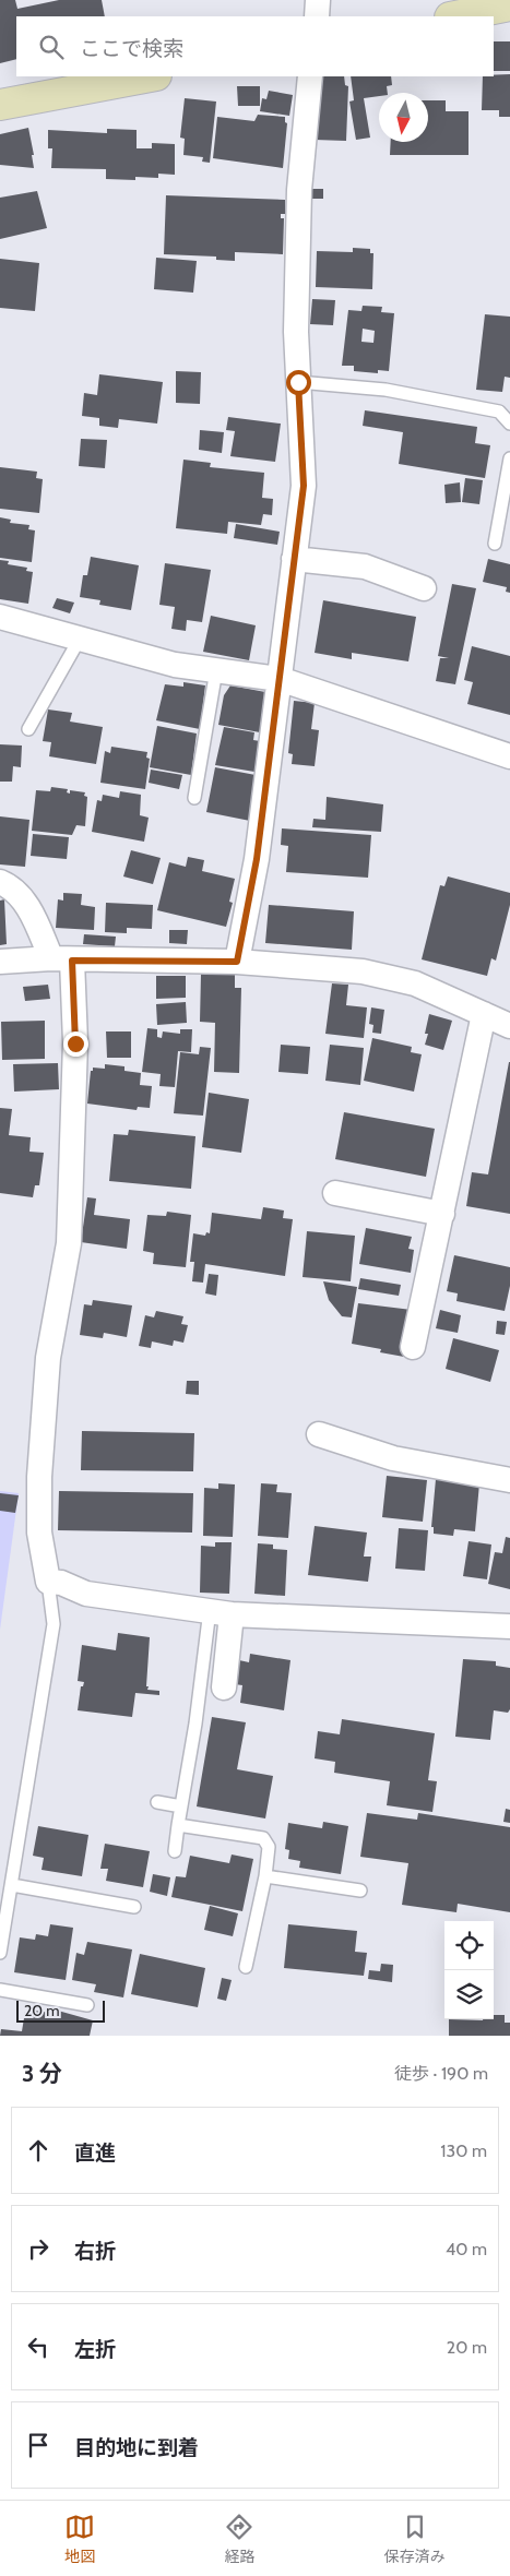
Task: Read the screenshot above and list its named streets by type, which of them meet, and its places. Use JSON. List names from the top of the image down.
{
  "scale_bar": "20 m",
  "north": "bottom",
  "page": {
    "search": "ここで検索",
    "scale": "20 m",
    "heading": ["3 分", "徒歩 · 190 m"],
    "list": [
      ["直進", "130 m"],
      ["右折", "40 m"],
      ["左折", "20 m"],
      "目的地に到着"
    ],
    "nav": ["地図", "経路", "保存済み"]
  }
}
